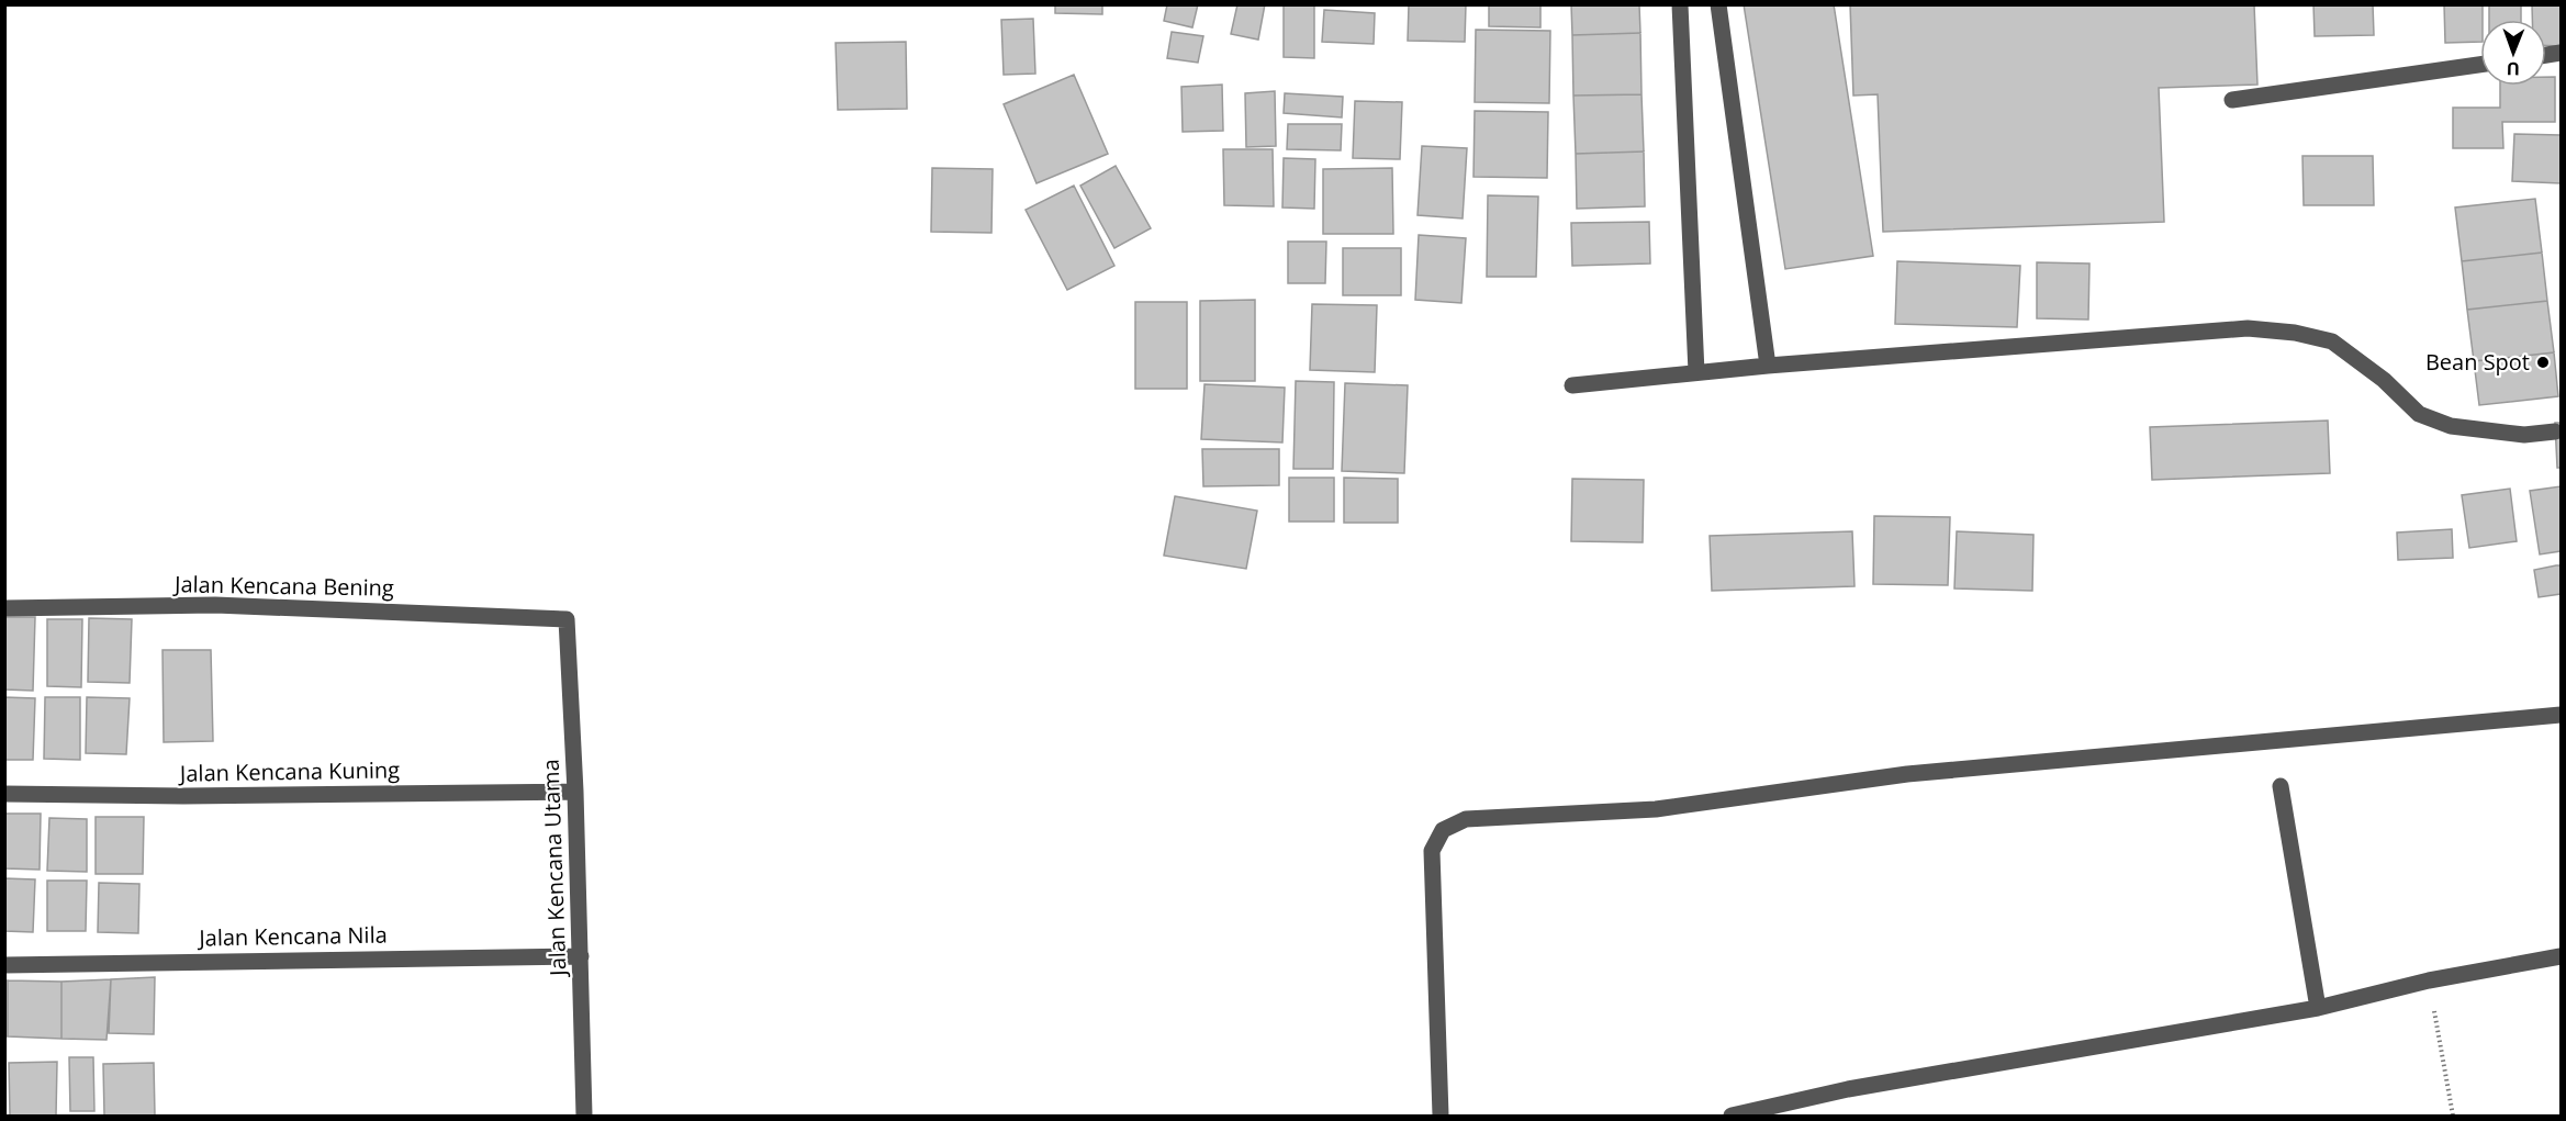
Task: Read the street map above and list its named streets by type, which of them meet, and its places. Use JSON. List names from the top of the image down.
{
  "streets": {
    "street": [
      "Jalan Kencana Bening",
      "Jalan Kencana Kuning",
      "Jalan Kencana Utama",
      "Jalan Kencana Nila"
    ]
  },
  "crossings": [
    ["Jalan Kencana Bening", "Jalan Kencana Utama"],
    ["Jalan Kencana Kuning", "Jalan Kencana Utama"],
    ["Jalan Kencana Utama", "Jalan Kencana Nila"]
  ],
  "places": ["Bean Spot"],
  "north": "bottom"
}
